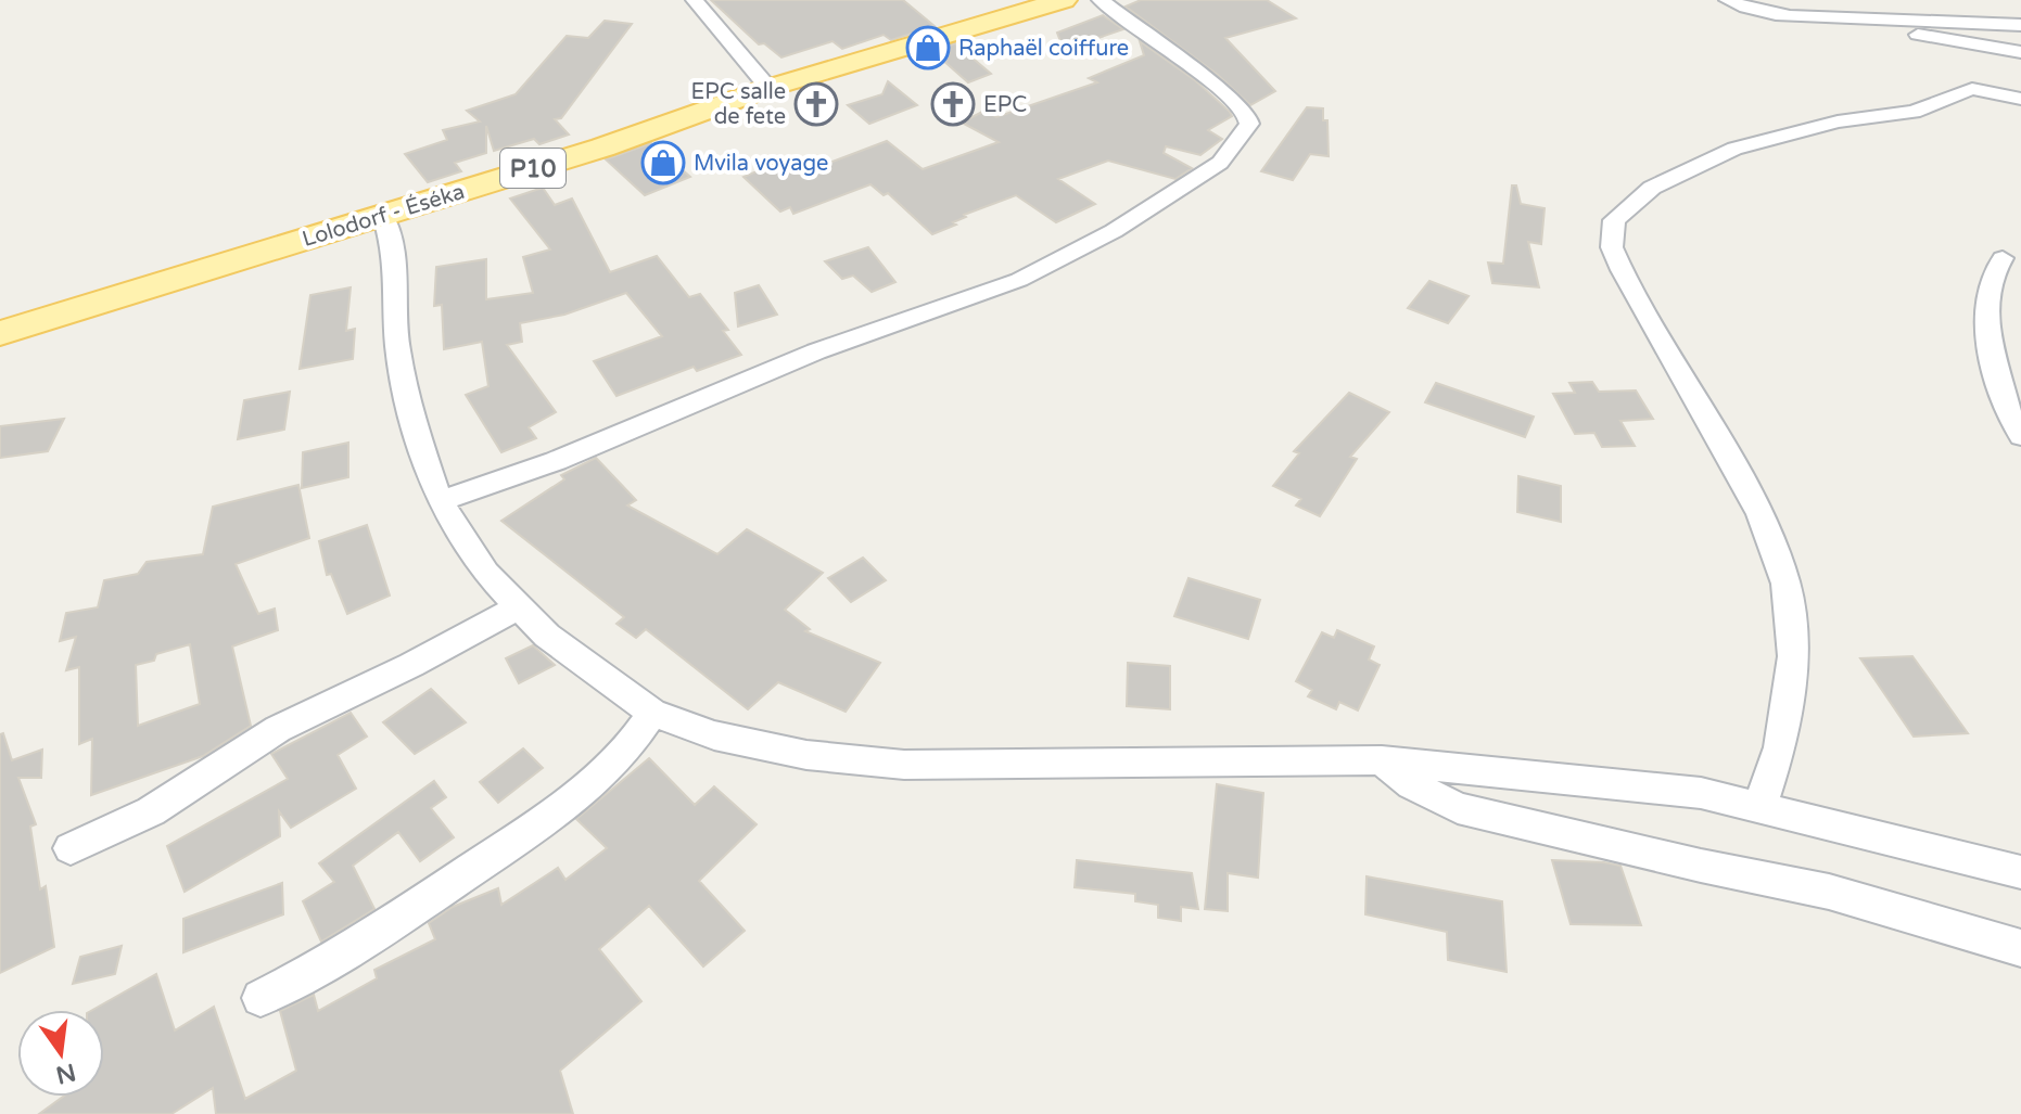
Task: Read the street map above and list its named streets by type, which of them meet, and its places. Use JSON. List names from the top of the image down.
{
  "streets": {
    "main road": ["P10", "Lolodorf - Éséka"]
  },
  "places": {
    "shop": ["Raphaël coiffure", "Mvila voyage"],
    "church": ["EPC salle de fete", "EPC"]
  },
  "north": "bottom"
}
